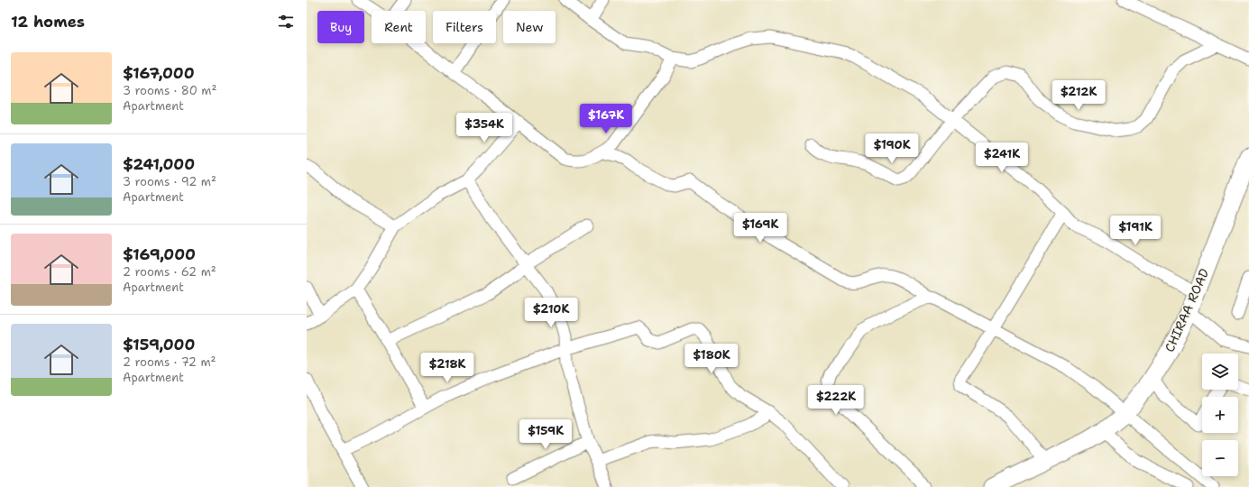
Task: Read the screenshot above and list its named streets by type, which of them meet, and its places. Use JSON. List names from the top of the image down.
{
  "streets": {
    "highway": ["CHIRAA ROAD"]
  },
  "page": {
    "heading": "12 homes",
    "chip": [
      "Buy",
      "Rent",
      "Filters",
      "New"
    ],
    "list": [
      {
        "name": "$167,000",
        "note": "3 rooms · 80 m² · Apartment"
      },
      {
        "name": "$241,000",
        "note": "3 rooms · 92 m² · Apartment"
      },
      {
        "name": "$169,000",
        "note": "2 rooms · 62 m² · Apartment"
      },
      {
        "name": "$159,000",
        "note": "2 rooms · 72 m² · Apartment"
      }
    ],
    "price": [
      "$212K",
      "$167K",
      "$354K",
      "$190K",
      "$241K",
      "$169K",
      "$191K",
      "$210K",
      "$180K",
      "$218K",
      "$222K",
      "$159K"
    ],
    "map_buttons": ["+", "−"]
  }
}
